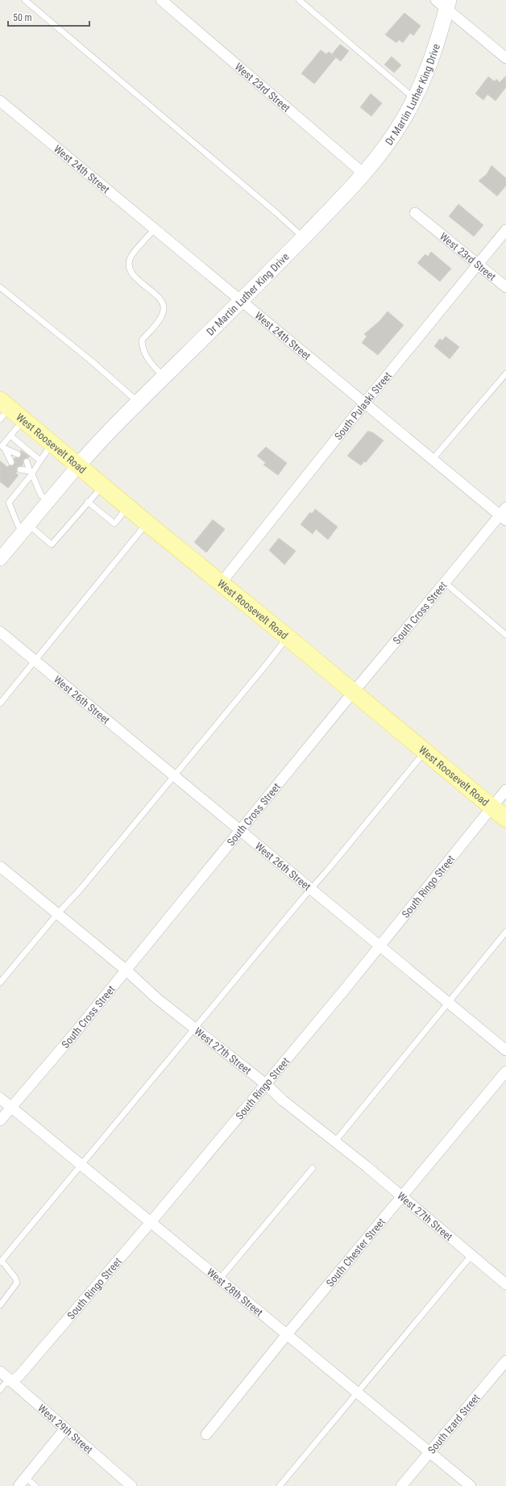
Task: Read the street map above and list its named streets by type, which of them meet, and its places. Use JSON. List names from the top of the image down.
{
  "streets": {
    "main road": ["Dr Martin Luther King Drive", "West Roosevelt Road"],
    "street": [
      "West 23rd Street",
      "West 24th Street",
      "South Pulaski Street",
      "South Cross Street",
      "West 26th Street",
      "South Ringo Street",
      "West 27th Street",
      "South Chester Street",
      "West 28th Street",
      "South Izard Street",
      "West 29th Street"
    ]
  },
  "crossings": [
    ["West 23rd Street", "Dr Martin Luther King Drive"],
    ["West 23rd Street", "South Pulaski Street"],
    ["Dr Martin Luther King Drive", "West 24th Street"],
    ["Dr Martin Luther King Drive", "West Roosevelt Road"],
    ["West 24th Street", "South Pulaski Street"],
    ["West 24th Street", "South Cross Street"],
    ["South Pulaski Street", "West Roosevelt Road"],
    ["West Roosevelt Road", "South Cross Street"],
    ["West Roosevelt Road", "South Ringo Street"],
    ["South Cross Street", "West 26th Street"],
    ["South Cross Street", "West 27th Street"],
    ["South Cross Street", "West 28th Street"],
    ["West 26th Street", "South Ringo Street"],
    ["South Ringo Street", "West 27th Street"],
    ["South Ringo Street", "West 28th Street"],
    ["South Ringo Street", "West 29th Street"],
    ["West 27th Street", "South Chester Street"],
    ["South Chester Street", "West 28th Street"],
    ["West 28th Street", "South Izard Street"]
  ],
  "scale_bar": "50 m"
}
